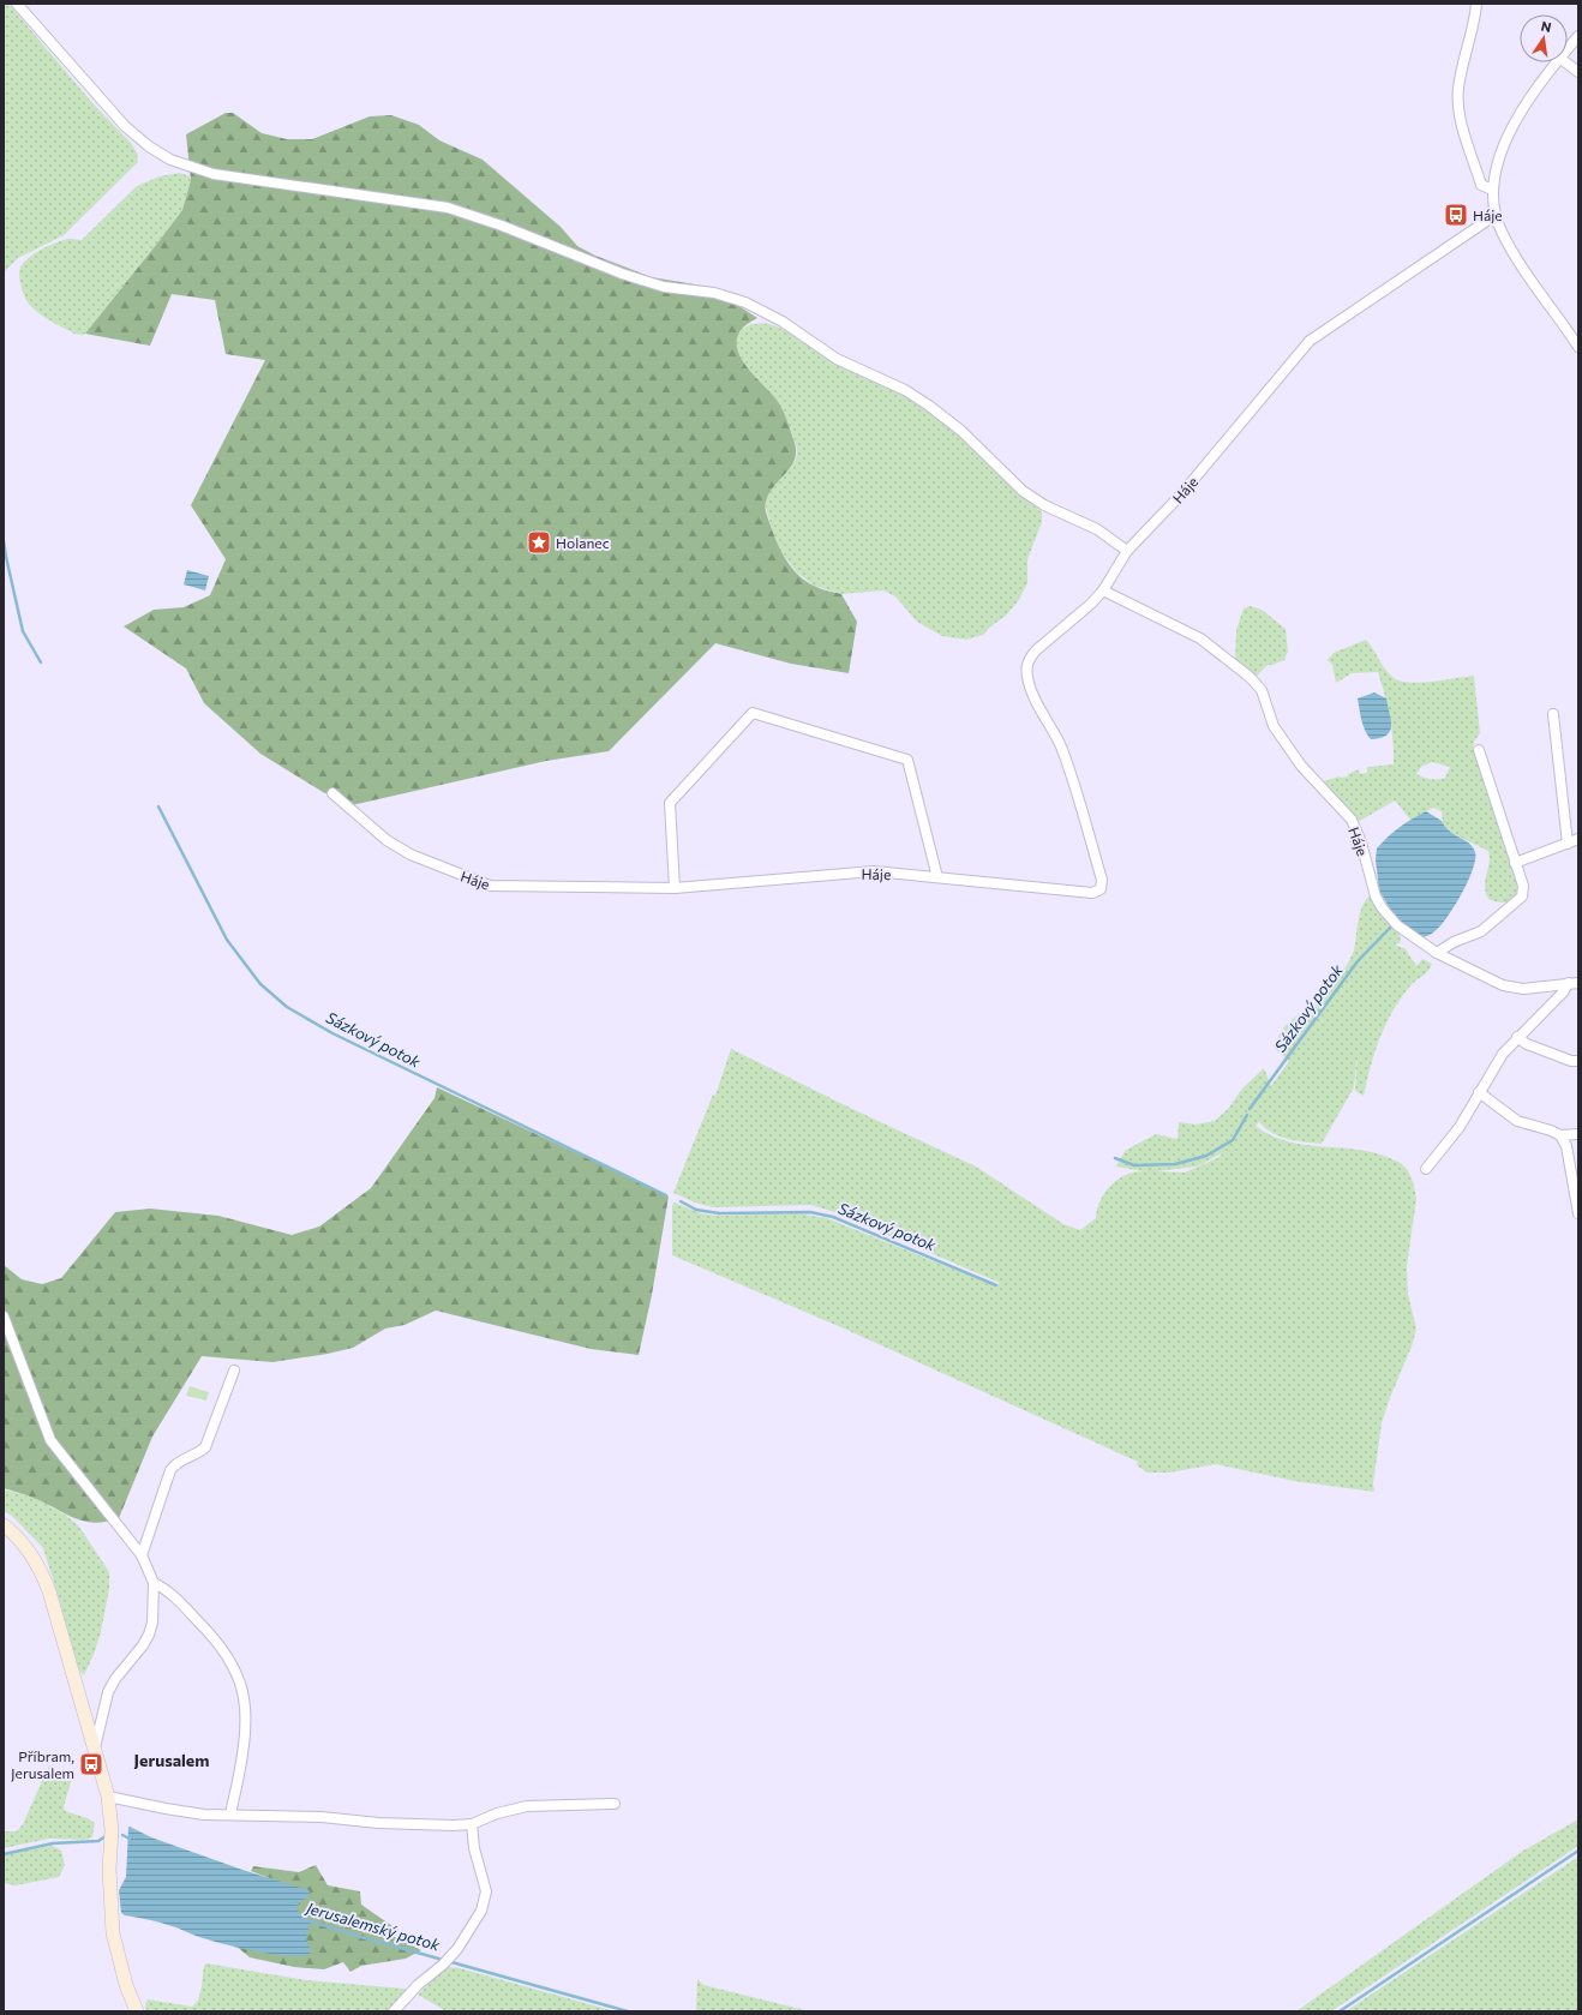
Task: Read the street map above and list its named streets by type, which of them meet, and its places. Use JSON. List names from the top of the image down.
{
  "streets": {
    "street": ["Háje"]
  },
  "districts": ["Jerusalem"],
  "water": ["Sázkový potok", "Jerusalemský potok"],
  "places": {
    "bus stop": ["Háje", "Příbram, Jerusalem"],
    "place": ["Holanec"]
  },
  "north": "top"
}
